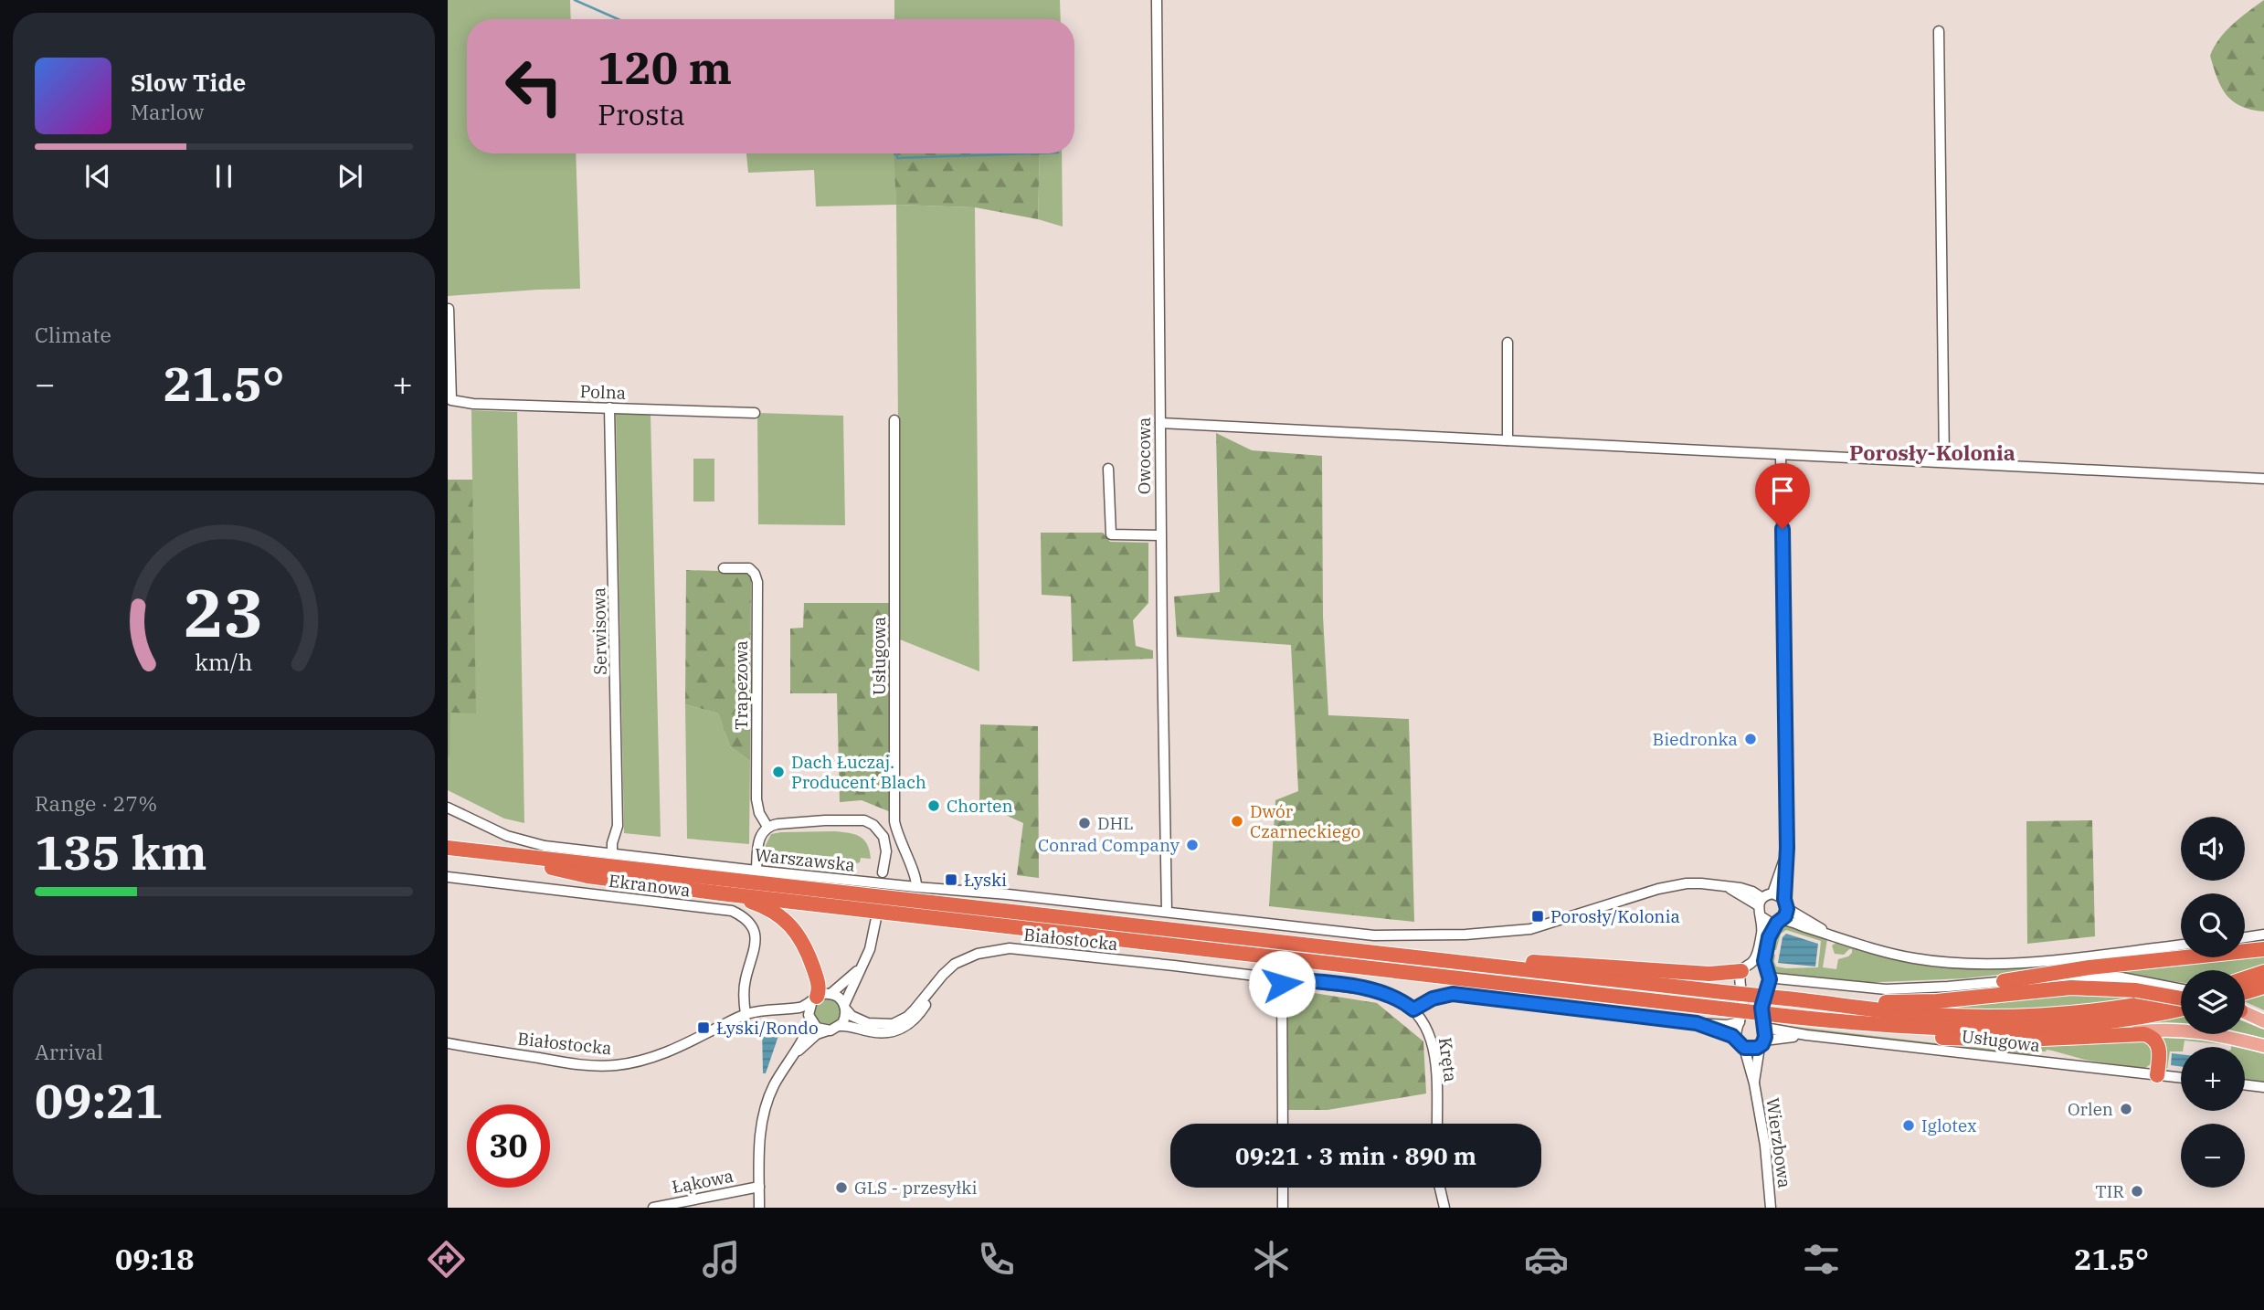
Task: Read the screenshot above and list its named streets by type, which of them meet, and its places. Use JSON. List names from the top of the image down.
{
  "streets": {
    "street": [
      "Polna",
      "Owocowa",
      "Serwisowa",
      "Usługowa",
      "Trapezowa",
      "Warszawska",
      "Ekranowa",
      "Białostocka",
      "Kręta",
      "Wierzbowa",
      "Łąkowa"
    ]
  },
  "crossings": [
    ["Polna", "Serwisowa"],
    ["Owocowa", "Warszawska"],
    ["Serwisowa", "Warszawska"],
    ["Usługowa", "Warszawska"],
    ["Warszawska", "Wierzbowa"],
    ["Ekranowa", "Białostocka"]
  ],
  "districts": ["Porosły-Kolonia"],
  "places": {
    "other": [
      "Biedronka",
      "Dach Łuczaj. Producent Blach",
      "Chorten",
      "Dwór Czarneckiego",
      "DHL",
      "Conrad Company",
      "Orlen",
      "Iglotex",
      "GLS - przesyłki",
      "TIR"
    ],
    "transit": ["Łyski", "Porosły/Kolonia", "Łyski/Rondo"]
  },
  "page": {
    "turn": ["120 m", "Prosta"],
    "song": ["Slow Tide", "Marlow"],
    "tile": [
      "Climate",
      ["Range · 27%", "135 km"],
      ["Arrival", "09:21"]
    ],
    "heat": ["−", "21.5°", "+"],
    "map_buttons": ["+", "−"],
    "limit": "30",
    "trip": "09:21 · 3 min · 890 m",
    "tabs": ["09:18", "21.5°"],
    "gauge": ["23", "km/h"]
  }
}
